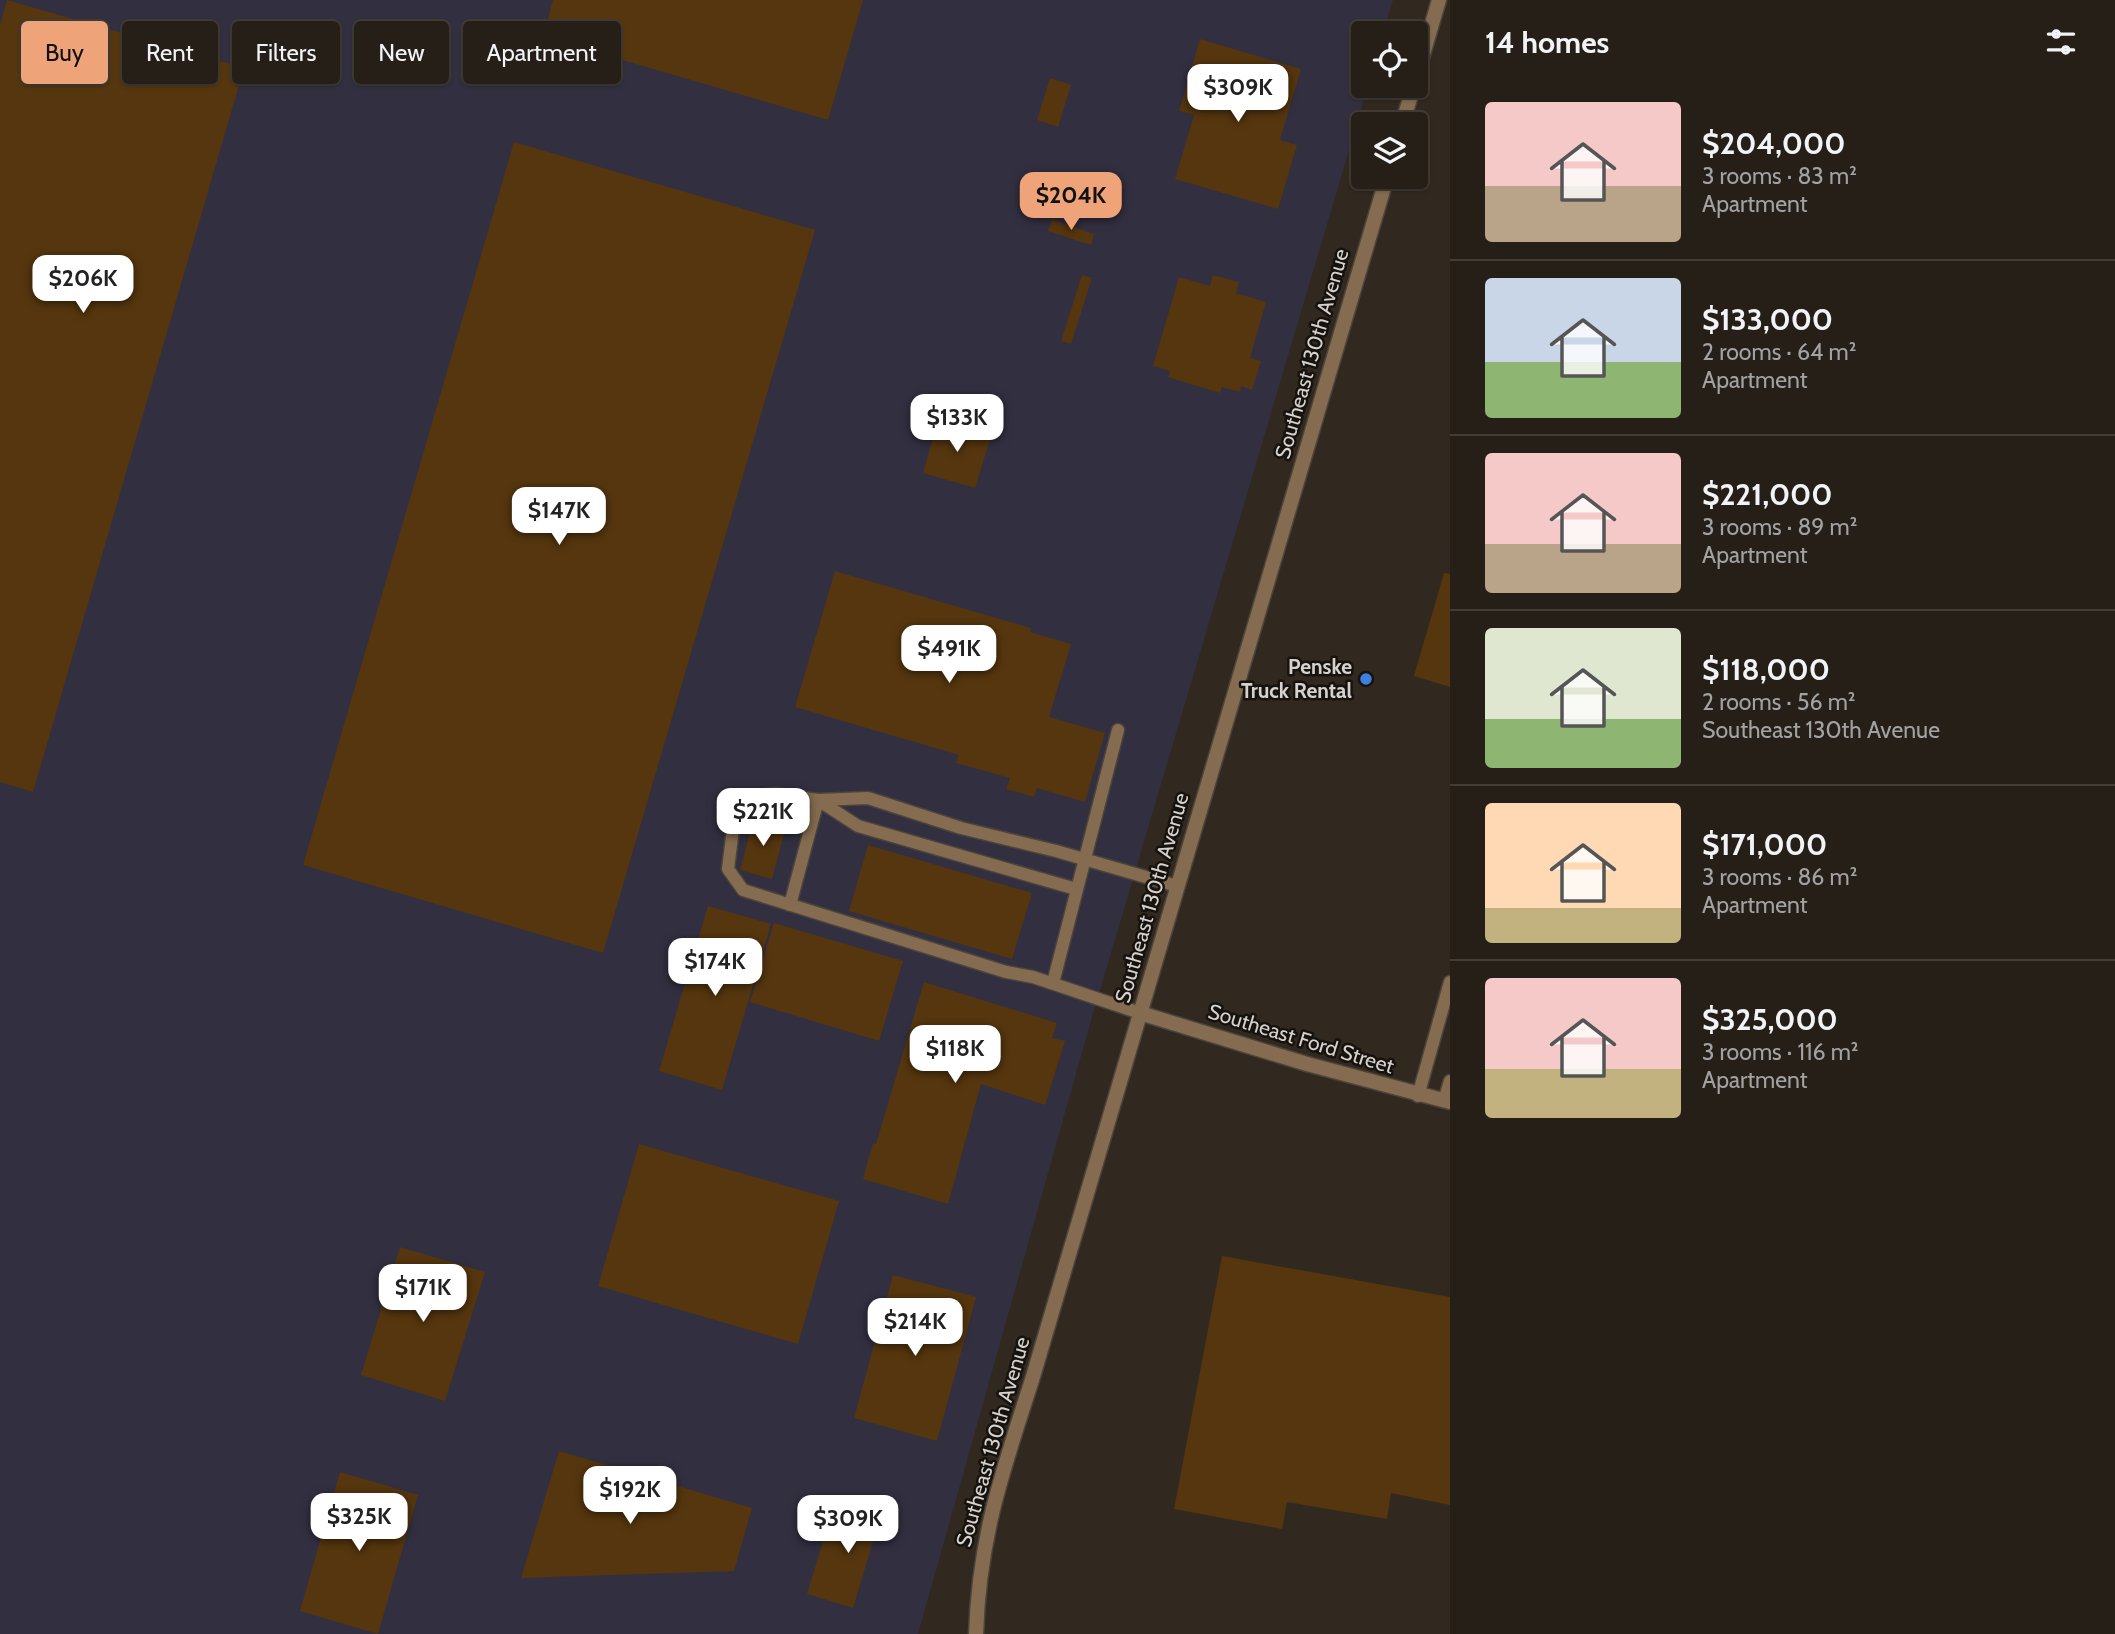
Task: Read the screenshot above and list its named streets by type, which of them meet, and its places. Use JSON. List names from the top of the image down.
{
  "streets": {
    "street": ["Southeast 130th Avenue", "Southeast Ford Street"]
  },
  "crossings": [
    ["Southeast 130th Avenue", "Southeast Ford Street"]
  ],
  "places": ["Penske Truck Rental"],
  "page": {
    "heading": "14 homes",
    "chip": [
      "Buy",
      "Rent",
      "Filters",
      "New",
      "Apartment"
    ],
    "price": [
      "$309K",
      "$204K",
      "$206K",
      "$133K",
      "$147K",
      "$491K",
      "$221K",
      "$174K",
      "$118K",
      "$171K",
      "$214K",
      "$192K",
      "$325K",
      "$309K"
    ],
    "list": [
      {
        "name": "$204,000",
        "note": "3 rooms · 83 m² · Apartment"
      },
      {
        "name": "$133,000",
        "note": "2 rooms · 64 m² · Apartment"
      },
      {
        "name": "$221,000",
        "note": "3 rooms · 89 m² · Apartment"
      },
      {
        "name": "$118,000",
        "note": "2 rooms · 56 m² · Southeast 130th Avenue"
      },
      {
        "name": "$171,000",
        "note": "3 rooms · 86 m² · Apartment"
      },
      {
        "name": "$325,000",
        "note": "3 rooms · 116 m² · Apartment"
      }
    ]
  }
}
